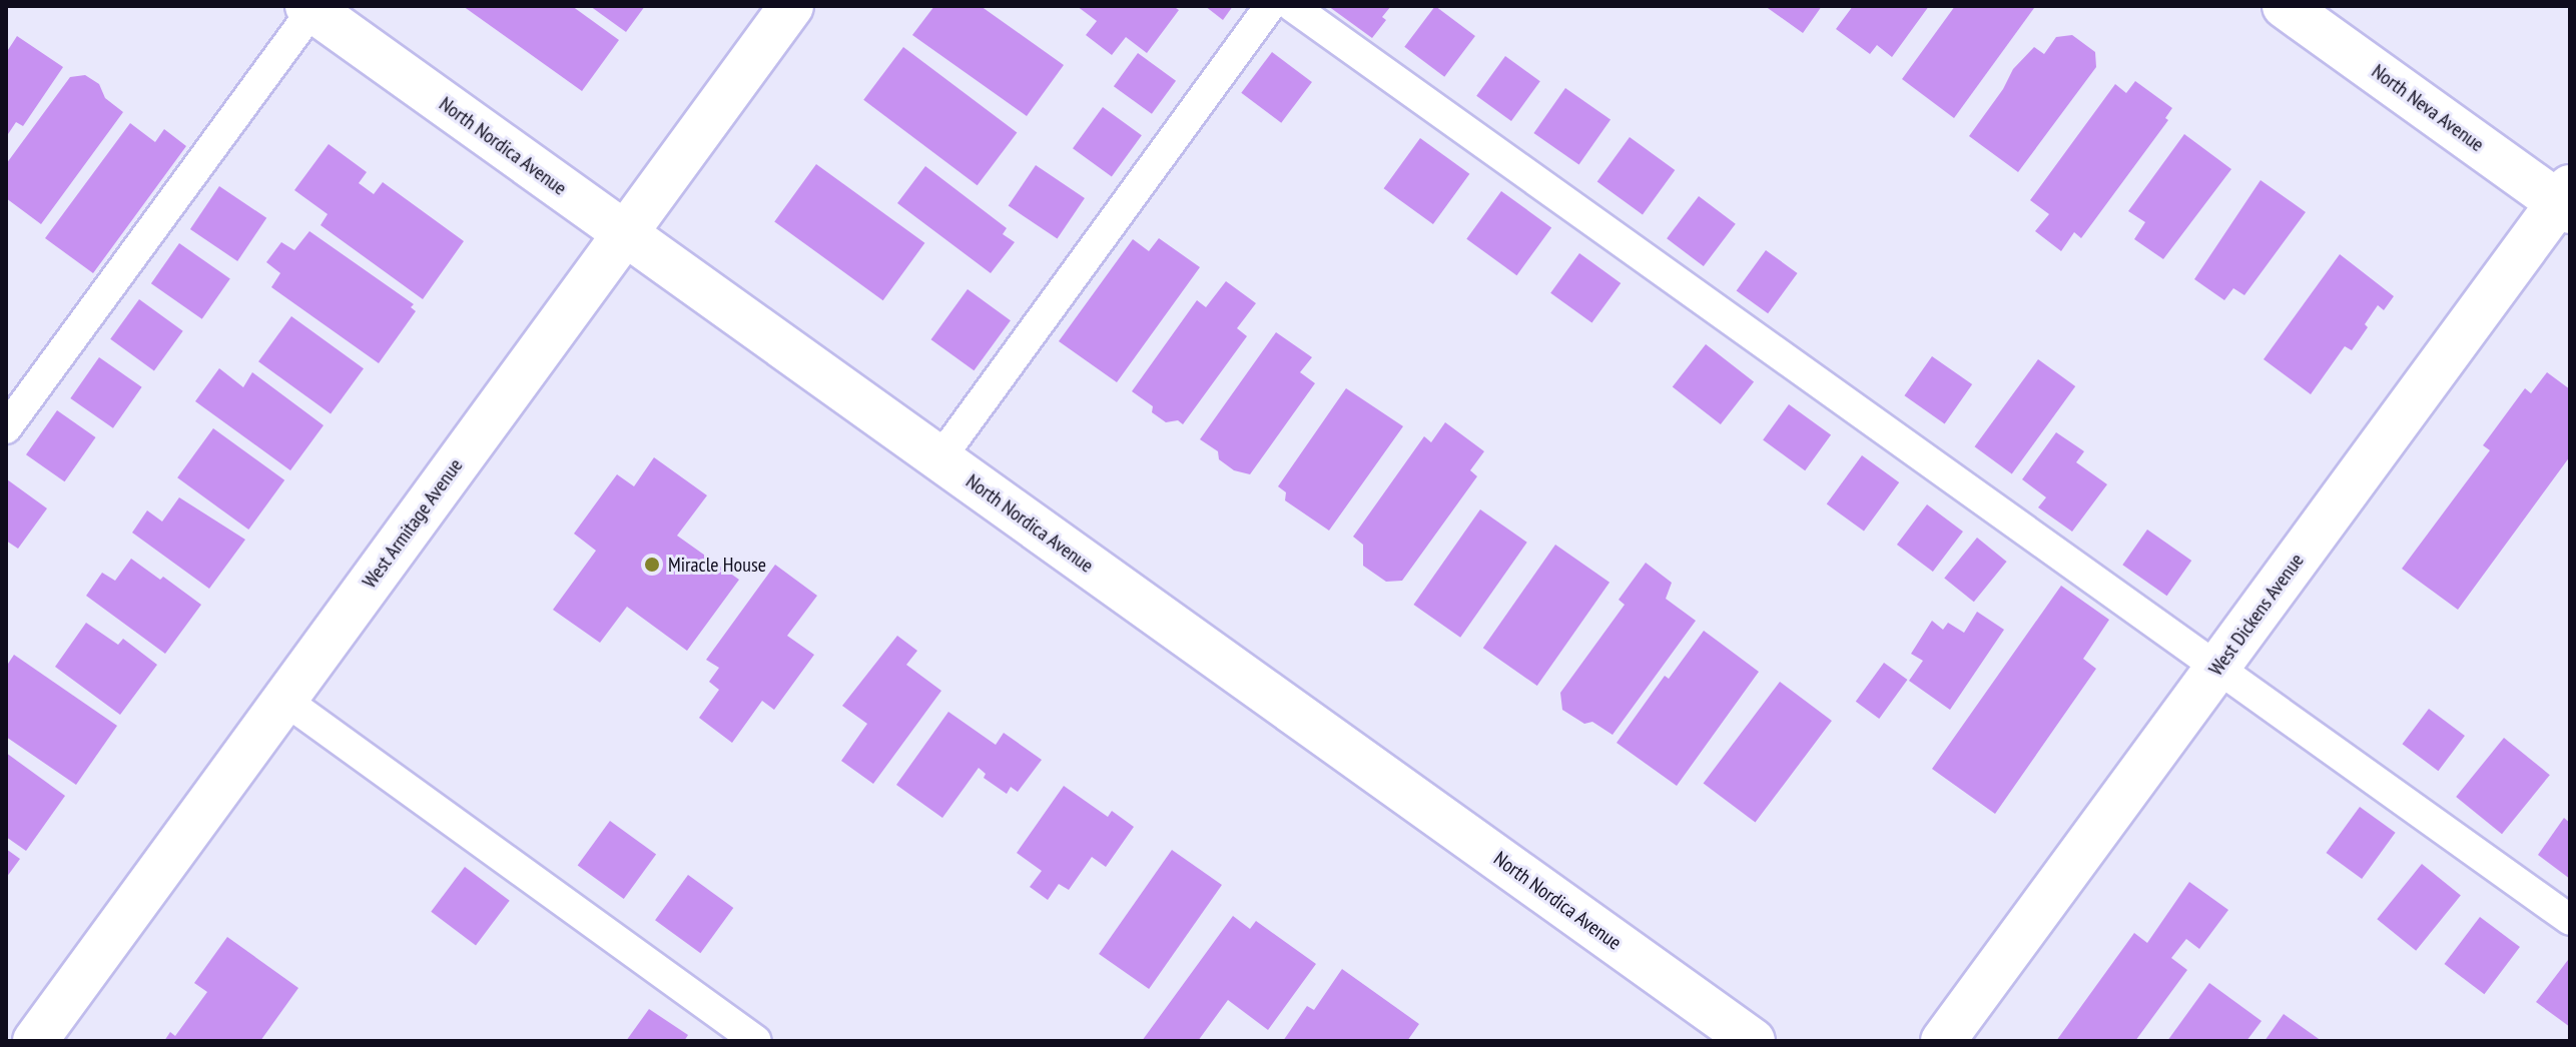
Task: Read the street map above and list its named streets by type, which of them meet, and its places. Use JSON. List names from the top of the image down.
{
  "streets": {
    "street": [
      "North Neva Avenue",
      "North Nordica Avenue",
      "West Armitage Avenue",
      "West Dickens Avenue"
    ]
  },
  "crossings": [
    ["North Neva Avenue", "West Dickens Avenue"],
    ["North Nordica Avenue", "West Armitage Avenue"]
  ],
  "places": ["Miracle House"]
}
